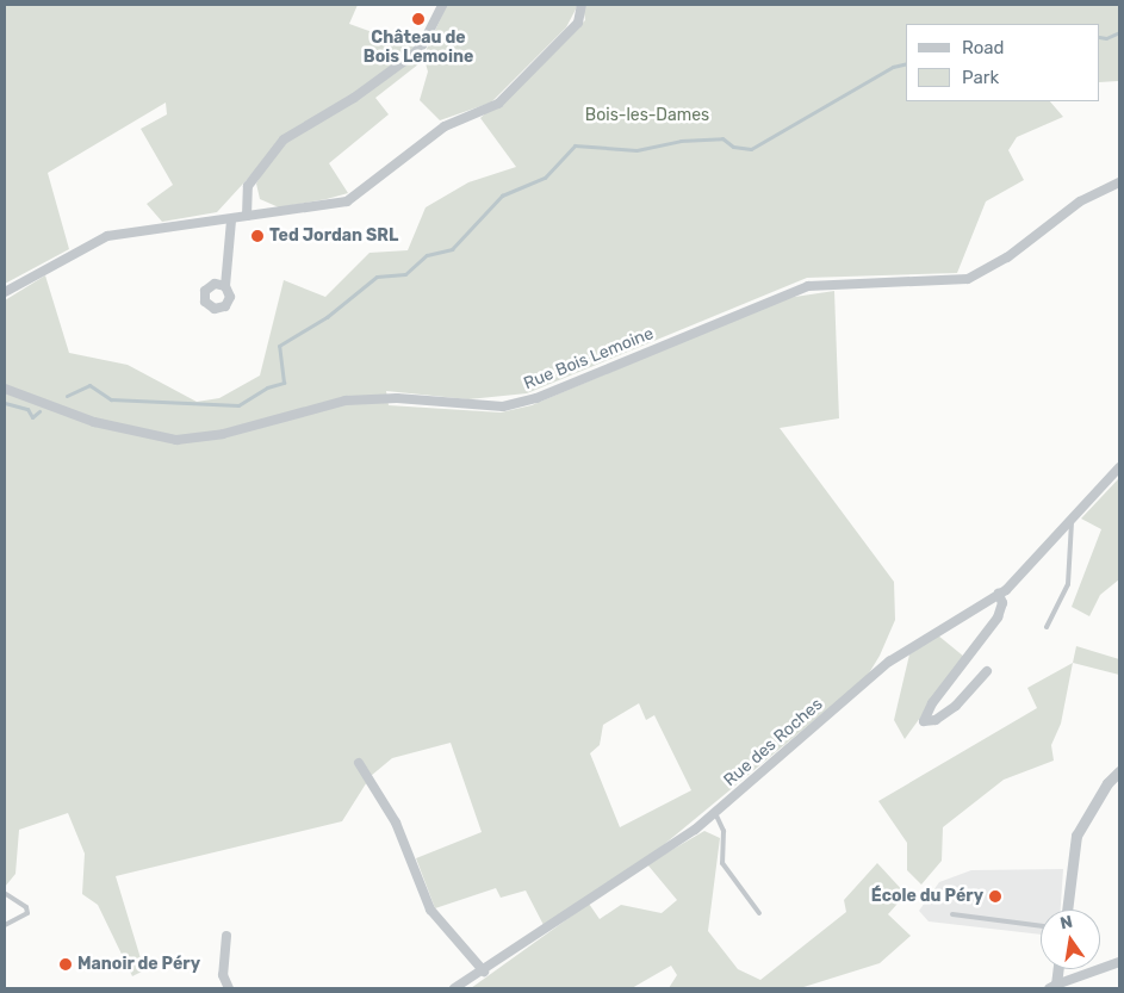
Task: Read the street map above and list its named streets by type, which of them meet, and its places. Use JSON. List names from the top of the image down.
{
  "streets": {
    "street": ["Rue Bois Lemoine", "Rue des Roches"]
  },
  "parks": ["Bois-les-Dames"],
  "places": [
    "Château de Bois Lemoine",
    "Ted Jordan SRL",
    "École du Péry",
    "Manoir de Péry"
  ],
  "legend": ["Road", "Park"],
  "north": "top"
}
